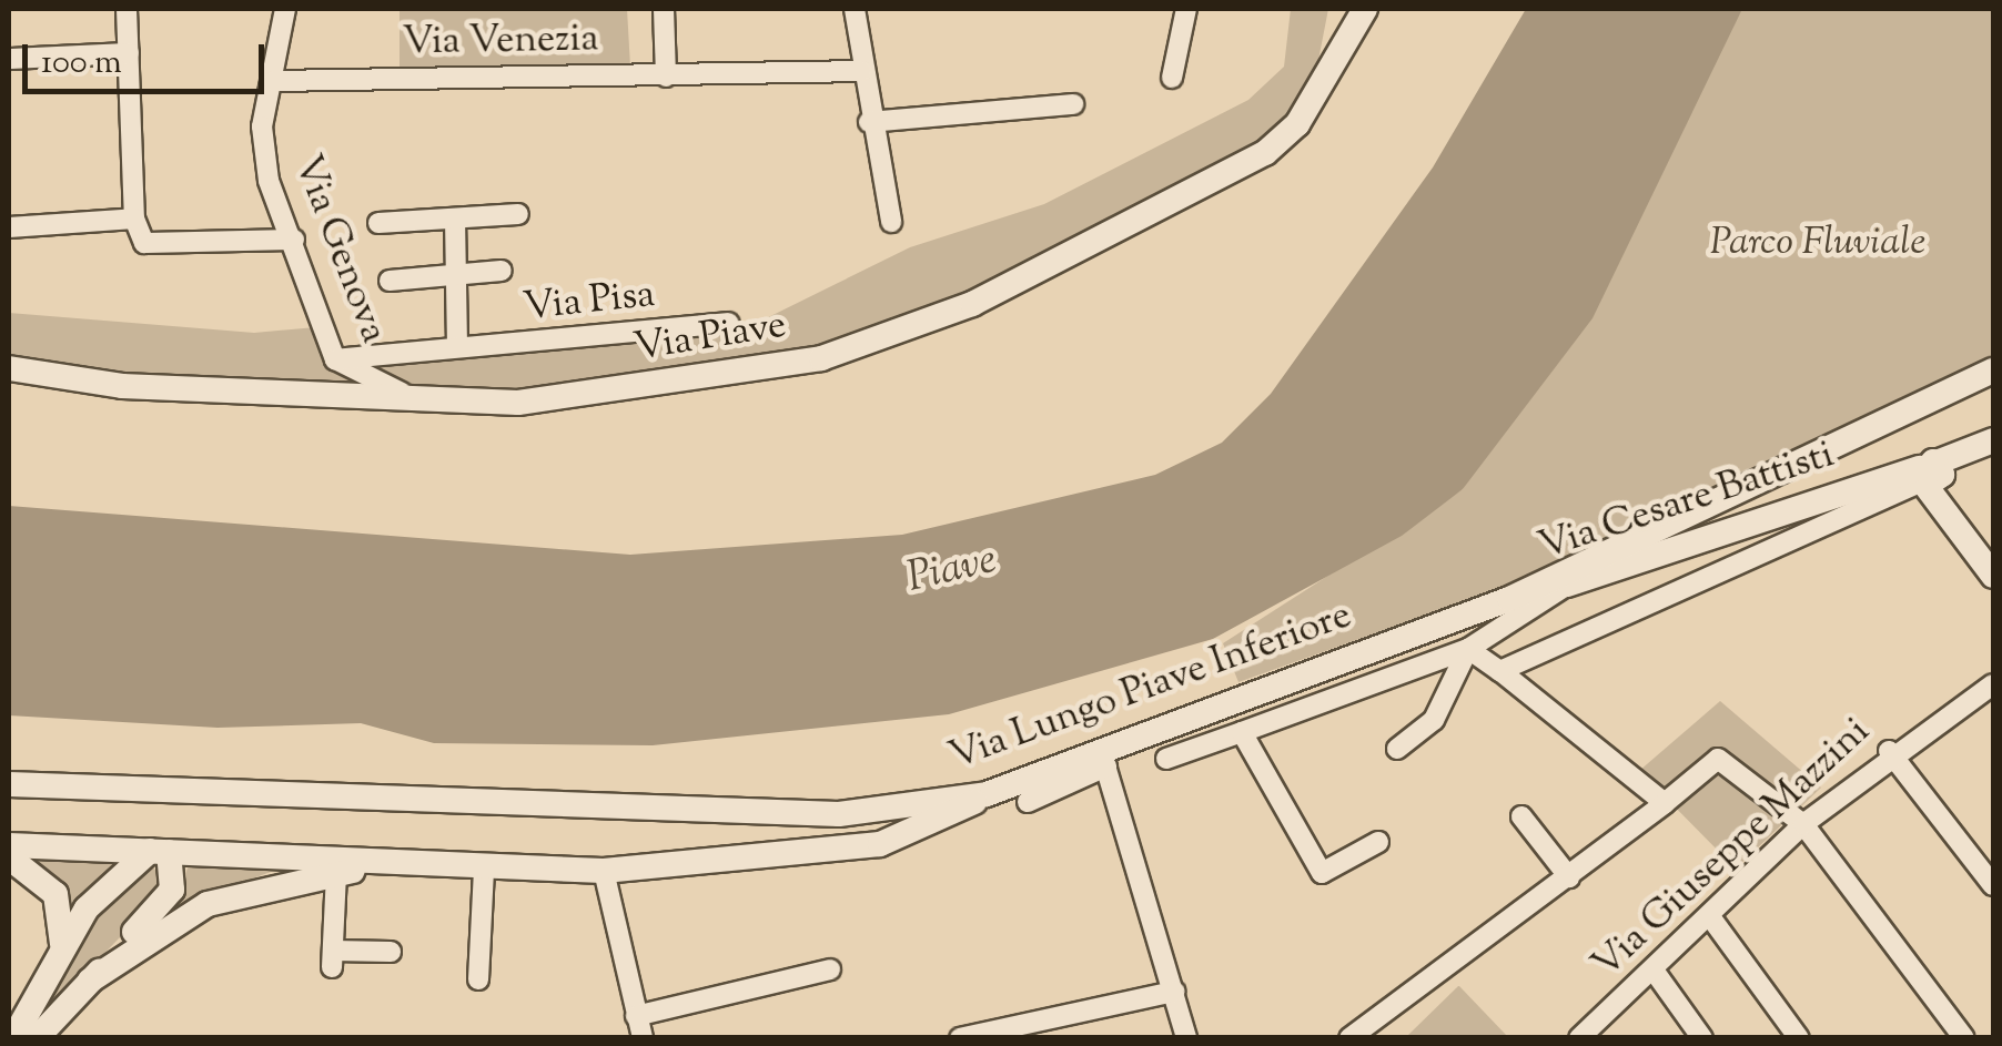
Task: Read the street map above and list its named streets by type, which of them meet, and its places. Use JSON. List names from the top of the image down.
{
  "streets": {
    "main road": ["Via Piave", "Via Cesare Battisti", "Via Lungo Piave Inferiore"],
    "street": [
      "Via Venezia",
      "Via Genova",
      "Via Pisa",
      "Via Giuseppe Mazzini"
    ]
  },
  "crossings": [
    ["Via Venezia", "Via Genova"],
    ["Via Genova", "Via Pisa"],
    ["Via Genova", "Via Piave"],
    ["Via Cesare Battisti", "Via Lungo Piave Inferiore"]
  ],
  "water": ["Piave"],
  "parks": ["Parco Fluviale"],
  "scale_bar": "100 m"
}
